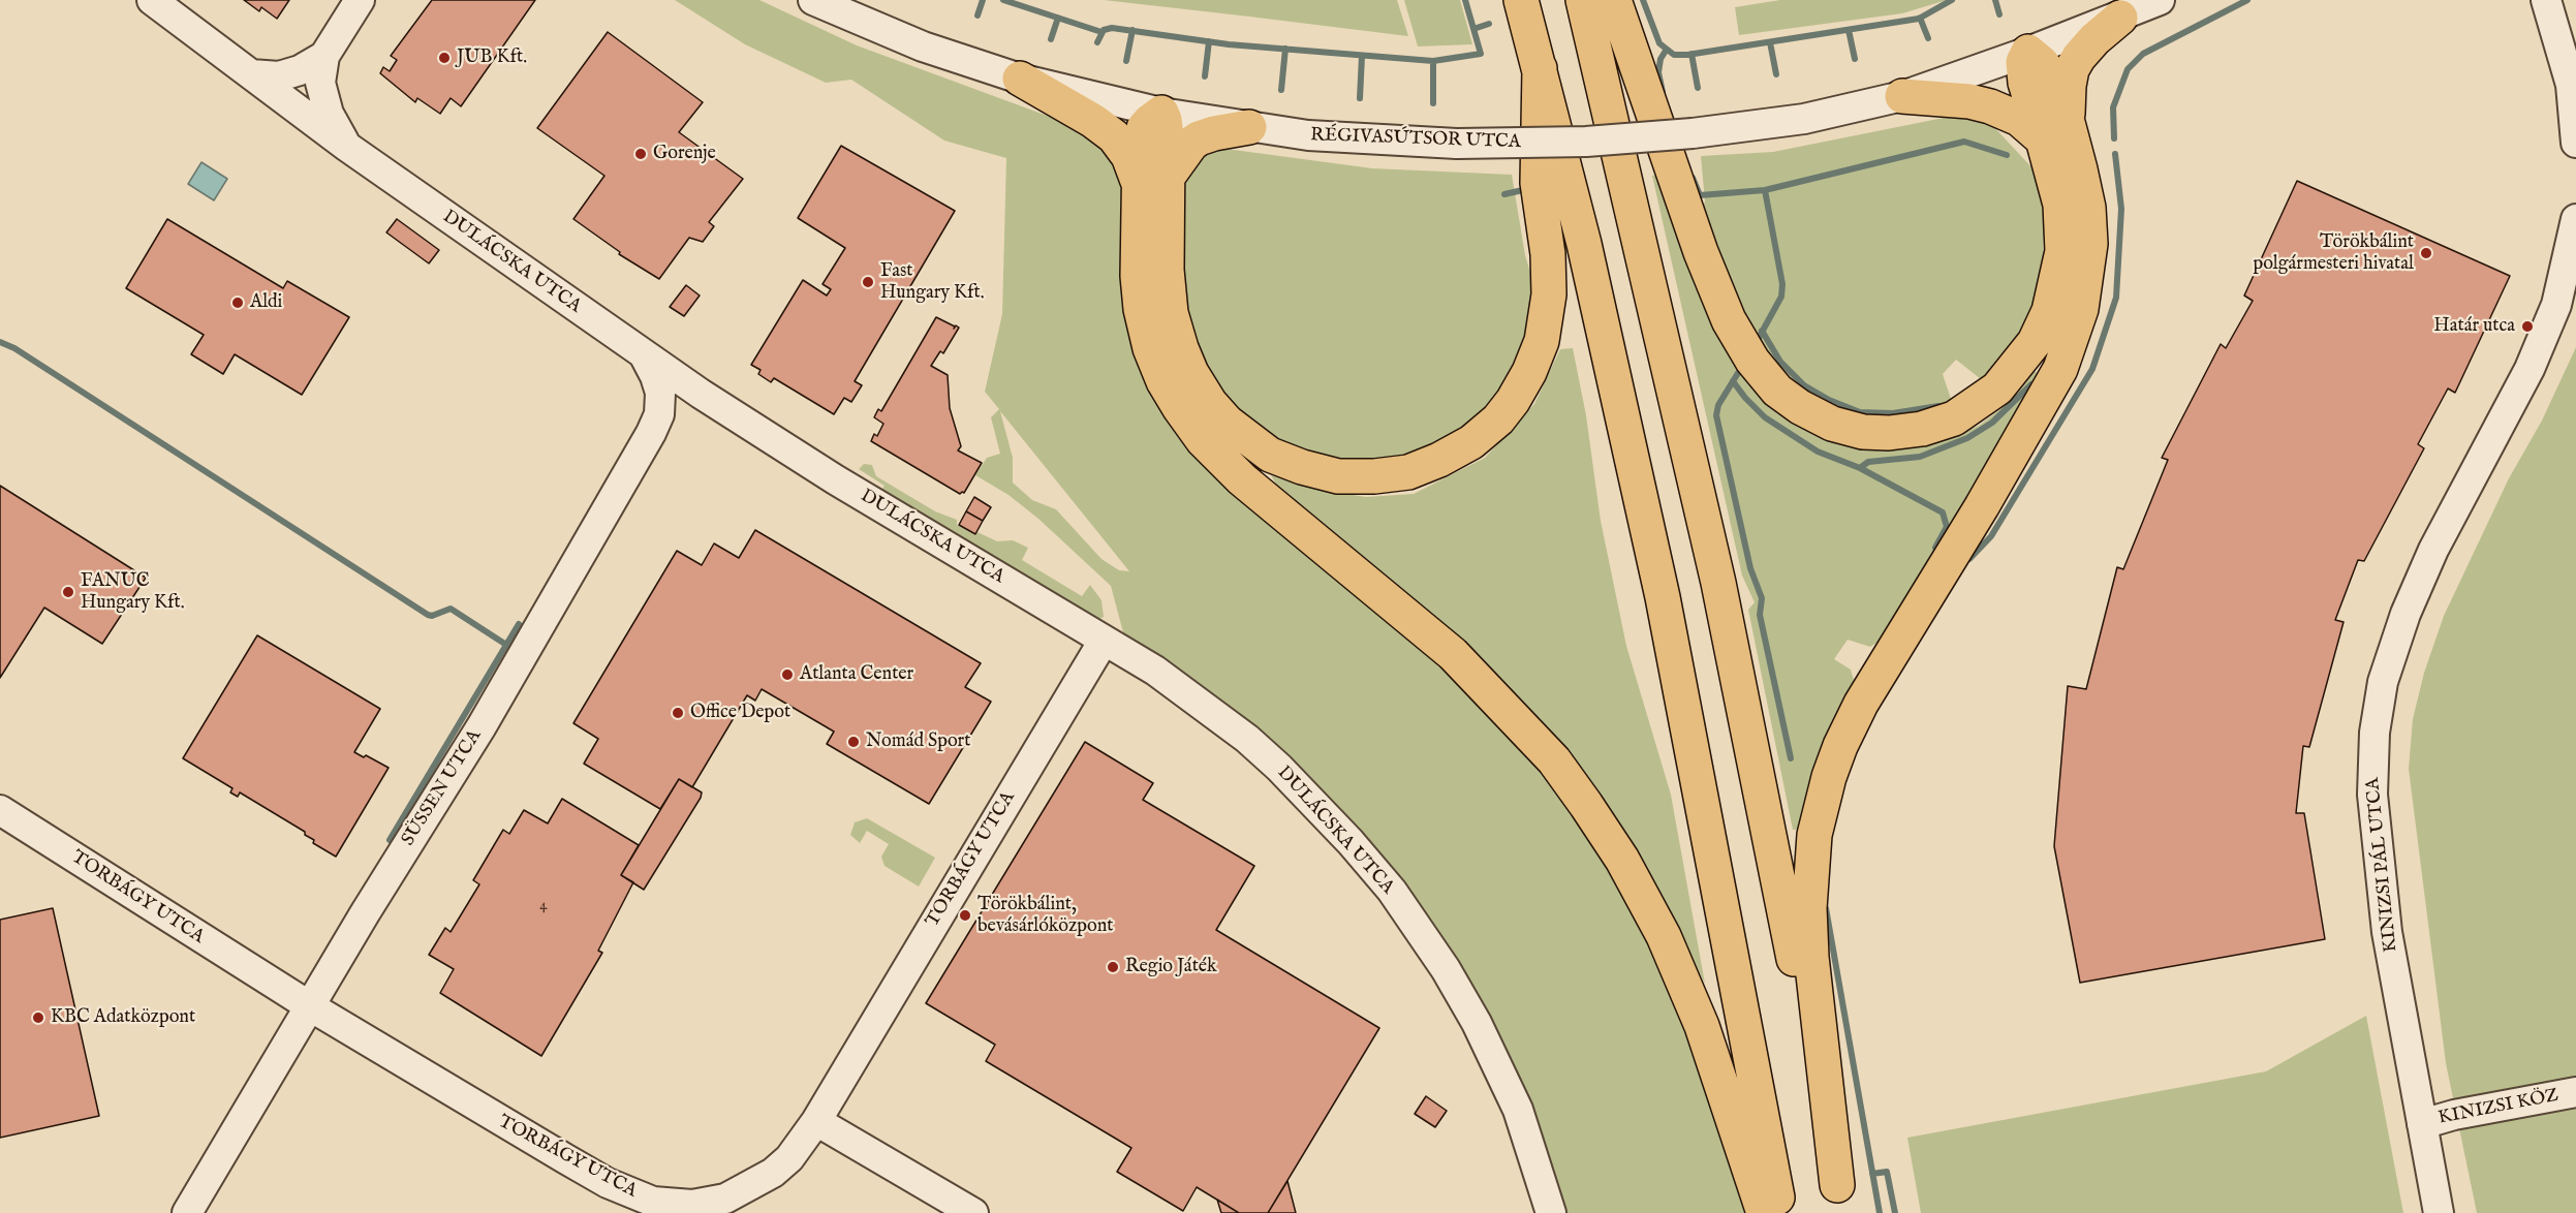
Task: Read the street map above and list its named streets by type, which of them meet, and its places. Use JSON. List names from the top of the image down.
{
  "streets": {
    "street": [
      "RÉGIVASÚTSOR UTCA",
      "DULÁCSKA UTCA",
      "SÜSSEN UTCA",
      "TORBÁGY UTCA",
      "KINIZSI PÁL UTCA",
      "KINIZSI KÖZ"
    ]
  },
  "crossings": [
    ["DULÁCSKA UTCA", "SÜSSEN UTCA"],
    ["DULÁCSKA UTCA", "TORBÁGY UTCA"],
    ["SÜSSEN UTCA", "TORBÁGY UTCA"],
    ["KINIZSI PÁL UTCA", "KINIZSI KÖZ"]
  ],
  "places": [
    "JUB Kft.",
    "Gorenje",
    "Törökbálint polgármesteri hivatal",
    "Fast Hungary Kft.",
    "Aldi",
    "Határ utca",
    "FANUC Hungary Kft.",
    "Atlanta Center",
    "Office Depot",
    "Nomád Sport",
    "Törökbálint, bevásárlóközpont",
    "Regio Játék",
    "KBC Adatközpont"
  ],
  "house_numbers": ["4"]
}
